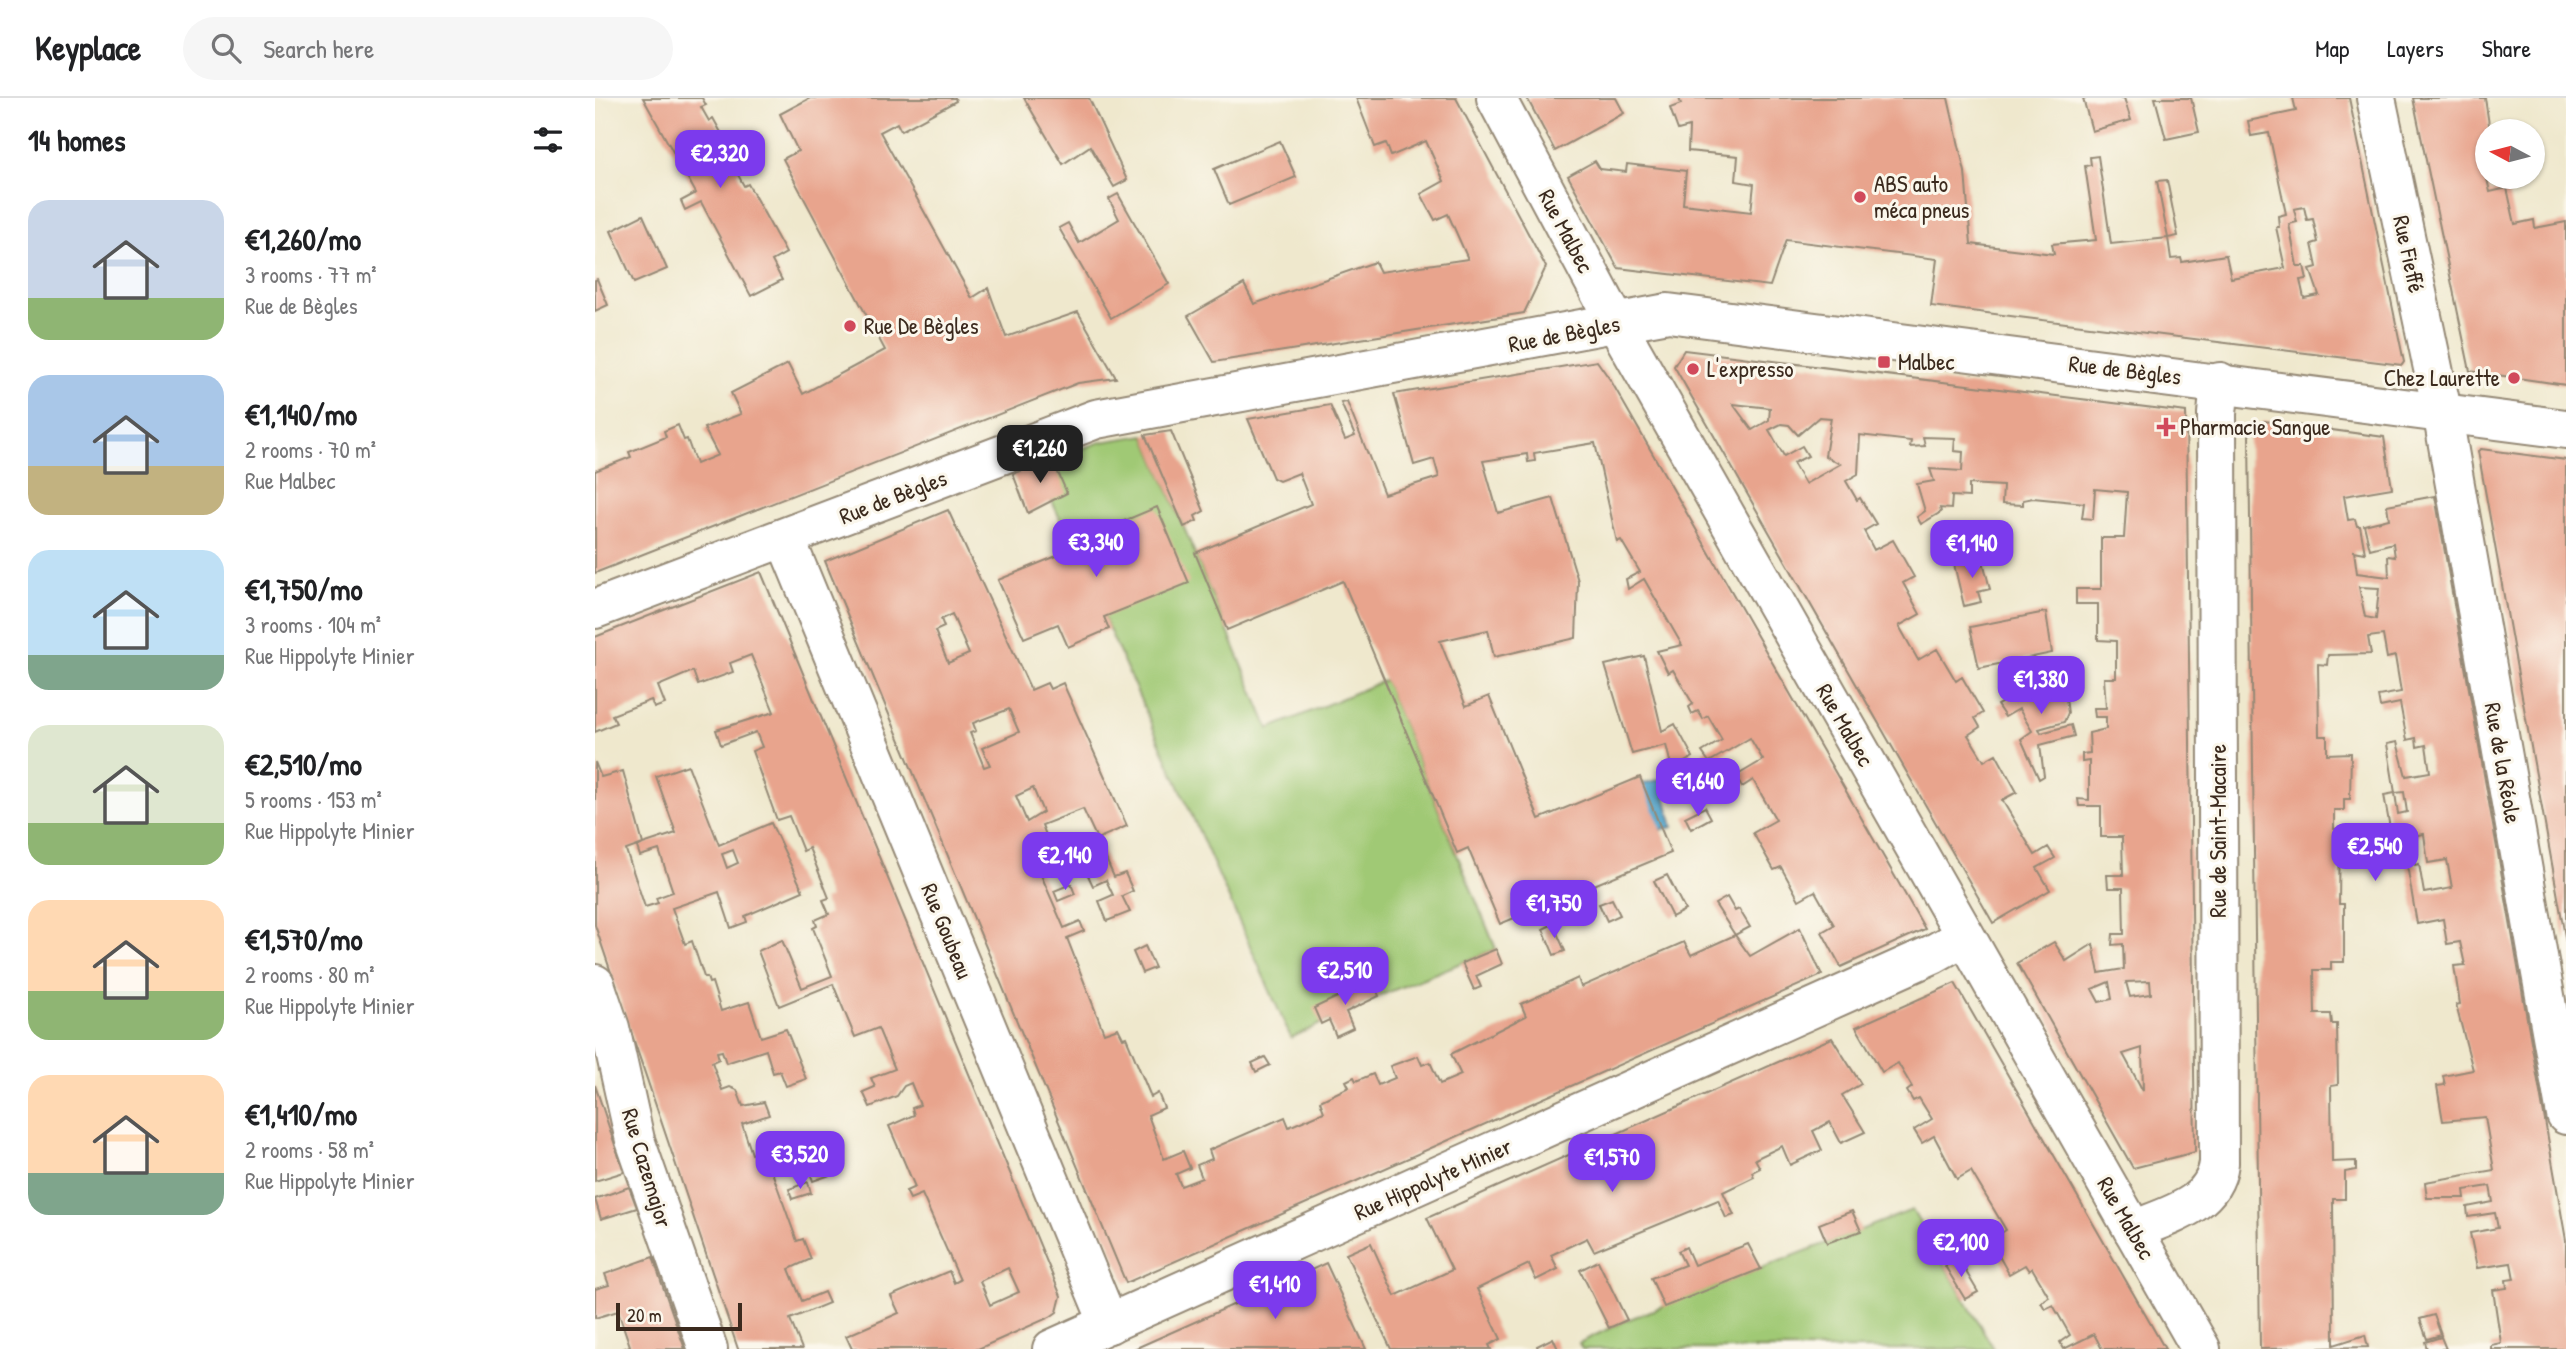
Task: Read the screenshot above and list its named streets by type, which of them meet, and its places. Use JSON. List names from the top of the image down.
{
  "streets": {
    "street": [
      "Rue Malbec",
      "Rue Fieffé",
      "Rue de Bègles",
      "Rue de la Réole",
      "Rue de Saint-Macaire",
      "Rue Goubeau",
      "Rue Cazemajor",
      "Rue Hippolyte Minier"
    ]
  },
  "crossings": [
    ["Rue Malbec", "Rue de Bègles"],
    ["Rue Malbec", "Rue de Saint-Macaire"],
    ["Rue Malbec", "Rue Hippolyte Minier"],
    ["Rue Fieffé", "Rue de Bègles"],
    ["Rue Fieffé", "Rue de la Réole"],
    ["Rue de Bègles", "Rue de la Réole"],
    ["Rue de Bègles", "Rue de Saint-Macaire"],
    ["Rue de Bègles", "Rue Goubeau"],
    ["Rue Goubeau", "Rue Hippolyte Minier"]
  ],
  "places": {
    "other": [
      "ABS auto méca pneus",
      "Rue De Bègles",
      "L'expresso",
      "Chez Laurette"
    ],
    "transit": ["Malbec"],
    "health": ["Pharmacie Sangue"]
  },
  "scale_bar": "20 m",
  "north": "left",
  "page": {
    "header": "Keyplace",
    "search": "Search here",
    "nav": ["Map", "Layers", "Share"],
    "heading": "14 homes",
    "price": [
      "€2,320",
      "€1,260",
      "€3,340",
      "€1,140",
      "€1,380",
      "€1,640",
      "€2,540",
      "€2,140",
      "€1,750",
      "€2,510",
      "€3,520",
      "€1,570",
      "€2,100",
      "€1,410"
    ],
    "list": [
      {
        "name": "€1,260/mo",
        "note": "3 rooms · 77 m² · Rue de Bègles"
      },
      {
        "name": "€1,140/mo",
        "note": "2 rooms · 70 m² · Rue Malbec"
      },
      {
        "name": "€1,750/mo",
        "note": "3 rooms · 104 m² · Rue Hippolyte Minier"
      },
      {
        "name": "€2,510/mo",
        "note": "5 rooms · 153 m² · Rue Hippolyte Minier"
      },
      {
        "name": "€1,570/mo",
        "note": "2 rooms · 80 m² · Rue Hippolyte Minier"
      },
      {
        "name": "€1,410/mo",
        "note": "2 rooms · 58 m² · Rue Hippolyte Minier"
      }
    ],
    "scale": "20 m"
  }
}
